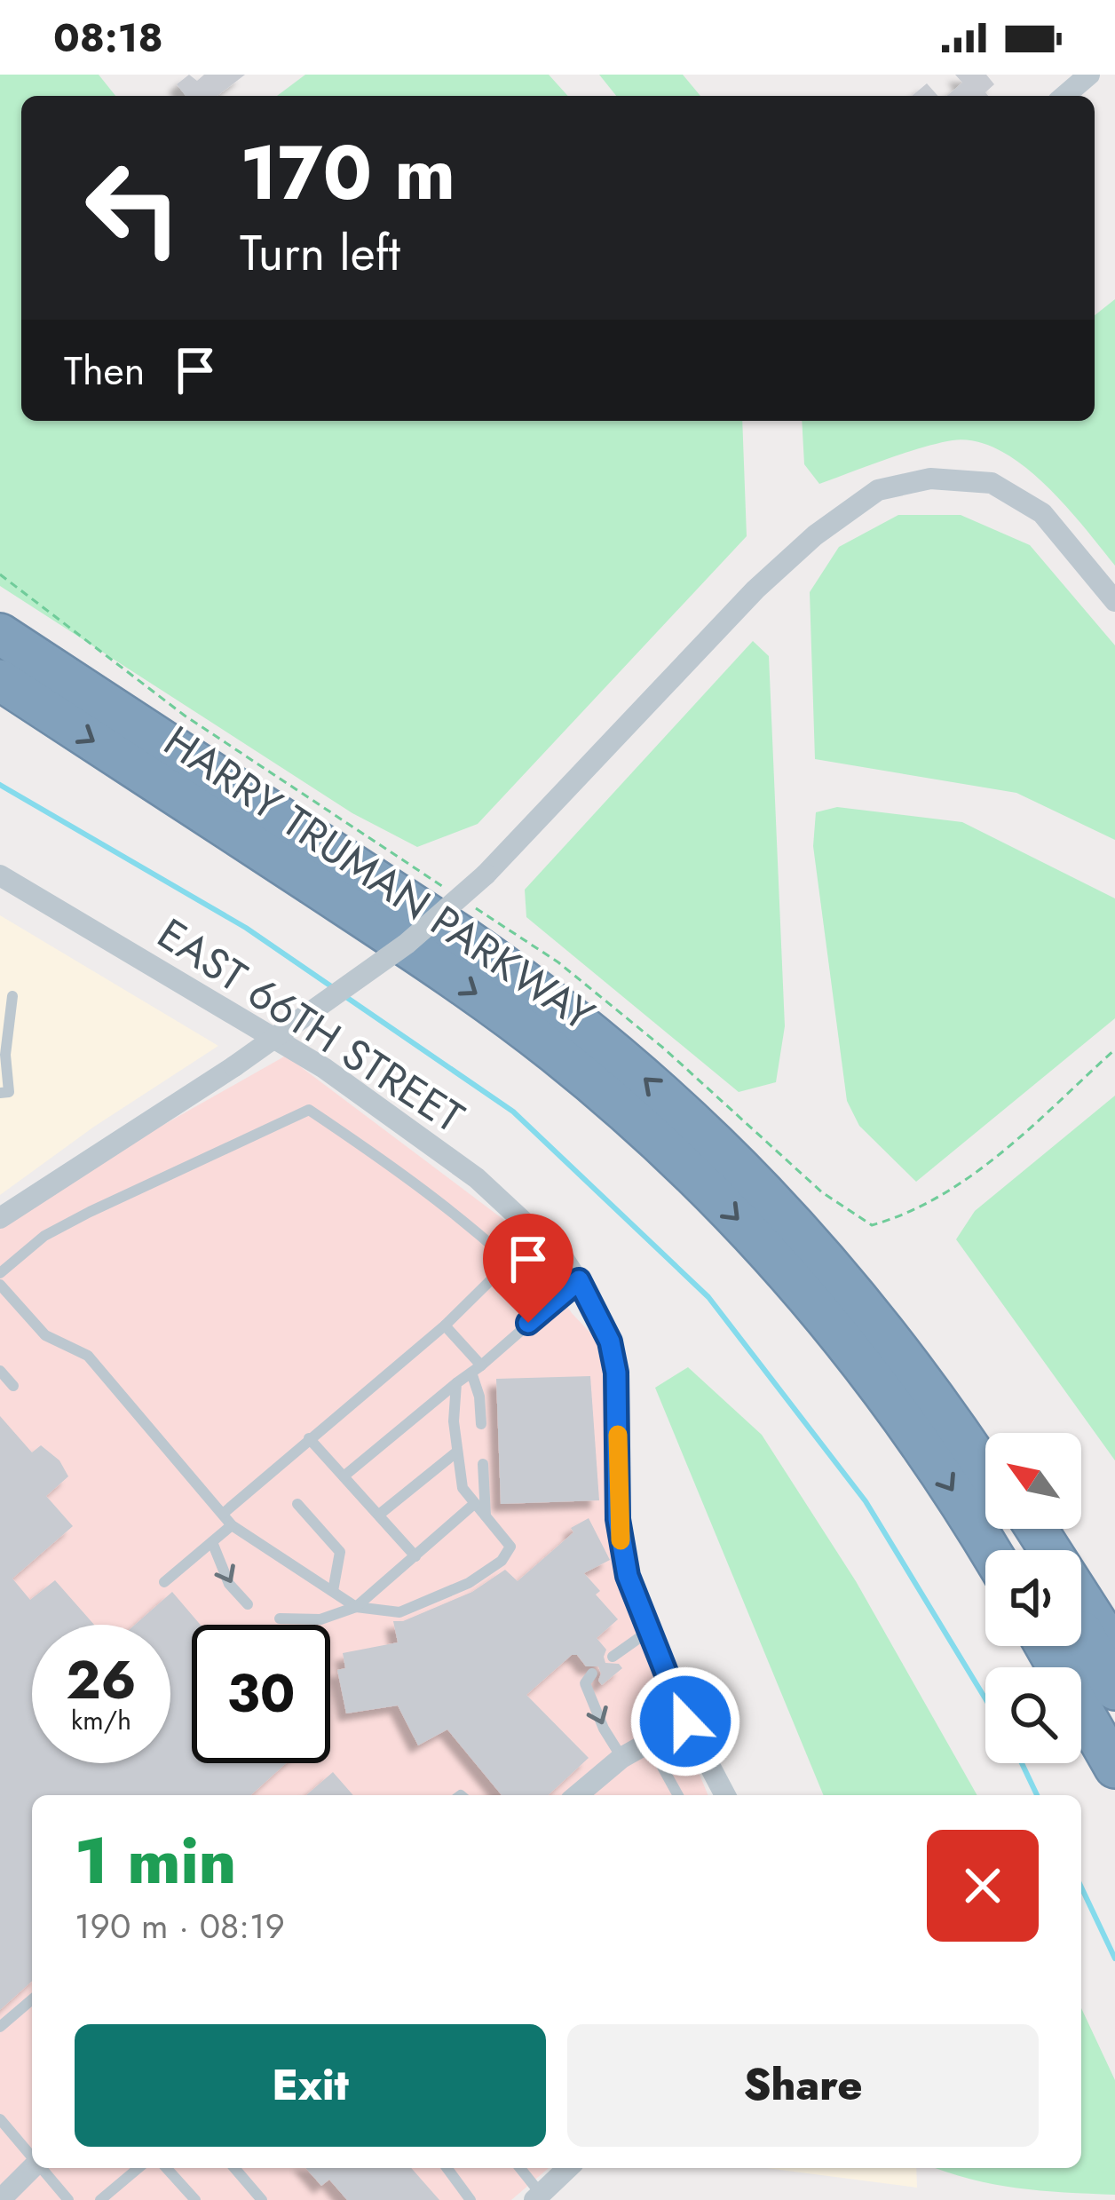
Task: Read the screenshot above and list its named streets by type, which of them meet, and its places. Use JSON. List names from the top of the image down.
{
  "streets": {
    "highway": ["HARRY TRUMAN PARKWAY"],
    "street": ["EAST 66TH STREET"]
  },
  "north": "top left",
  "page": {
    "status": "08:18",
    "turn": ["170 m", "Turn left"],
    "then": "Then",
    "speed": "26 km/h",
    "limit": "30",
    "heading": ["1 min", "190 m · 08:19"],
    "buttons": ["Exit", "Share"]
  }
}
